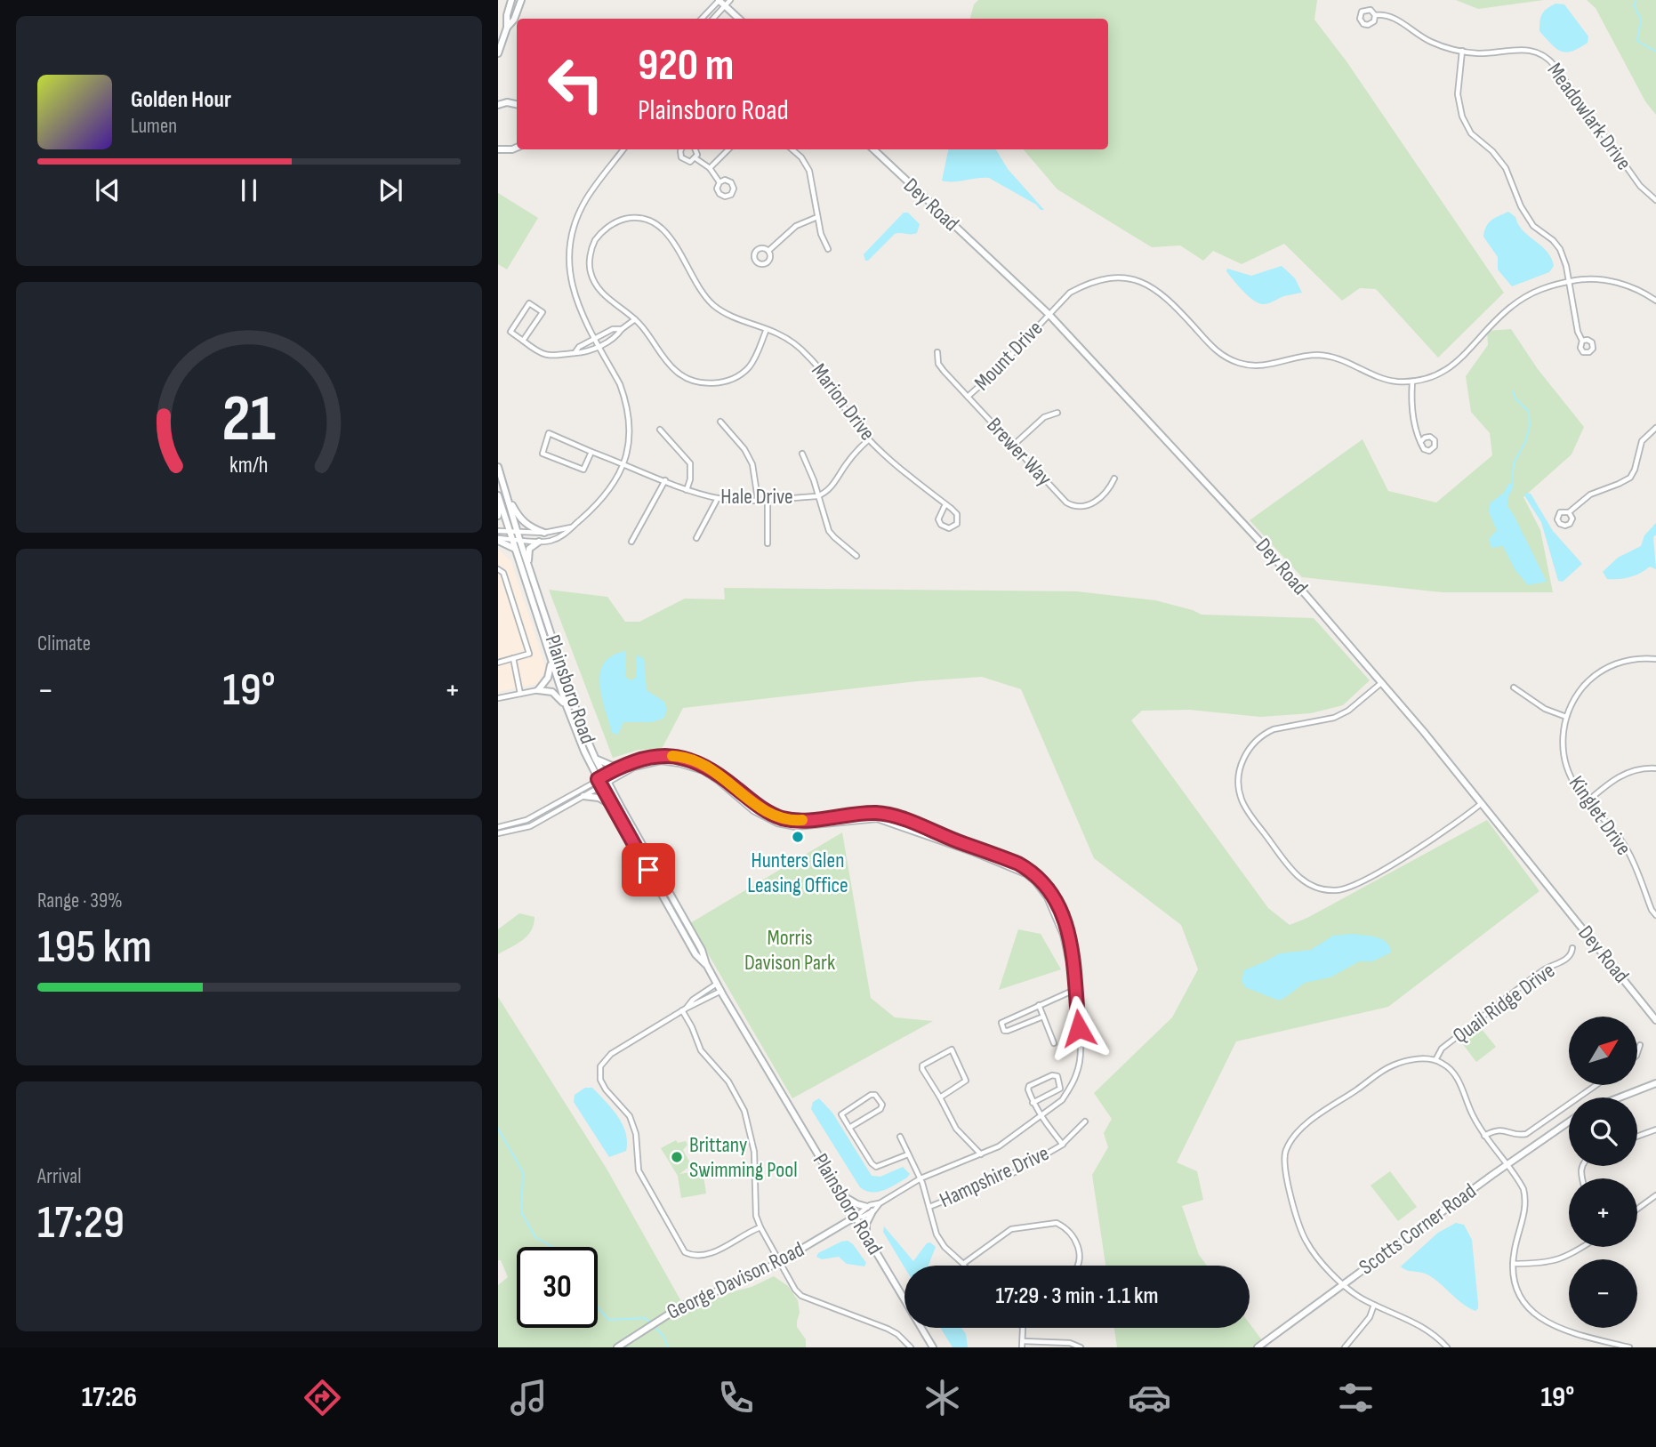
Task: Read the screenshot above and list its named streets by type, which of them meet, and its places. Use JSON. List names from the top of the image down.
{
  "streets": {
    "street": [
      "Meadowlark Drive",
      "Dey Road",
      "Mount Drive",
      "Marion Drive",
      "Brewer Way",
      "Hale Drive",
      "Plainsboro Road",
      "Kinglet Drive",
      "Quail Ridge Drive",
      "Hampshire Drive",
      "Scotts Corner Road",
      "George Davison Road"
    ]
  },
  "crossings": [
    ["Dey Road", "Mount Drive"],
    ["Mount Drive", "Brewer Way"],
    ["Marion Drive", "Hale Drive"],
    ["Plainsboro Road", "George Davison Road"],
    ["Quail Ridge Drive", "Scotts Corner Road"]
  ],
  "parks": ["Morris Davison Park"],
  "places": ["Hunters Glen Leasing Office", "Brittany Swimming Pool"],
  "north": "top right",
  "page": {
    "turn": ["920 m", "Plainsboro Road"],
    "song": ["Golden Hour", "Lumen"],
    "tile": [
      "Climate",
      ["Range · 39%", "195 km"],
      ["Arrival", "17:29"]
    ],
    "heat": ["−", "19°", "+"],
    "map_buttons": ["+", "−"],
    "limit": "30",
    "trip": "17:29 · 3 min · 1.1 km",
    "tabs": ["17:26", "19°"],
    "gauge": ["21", "km/h"]
  }
}
